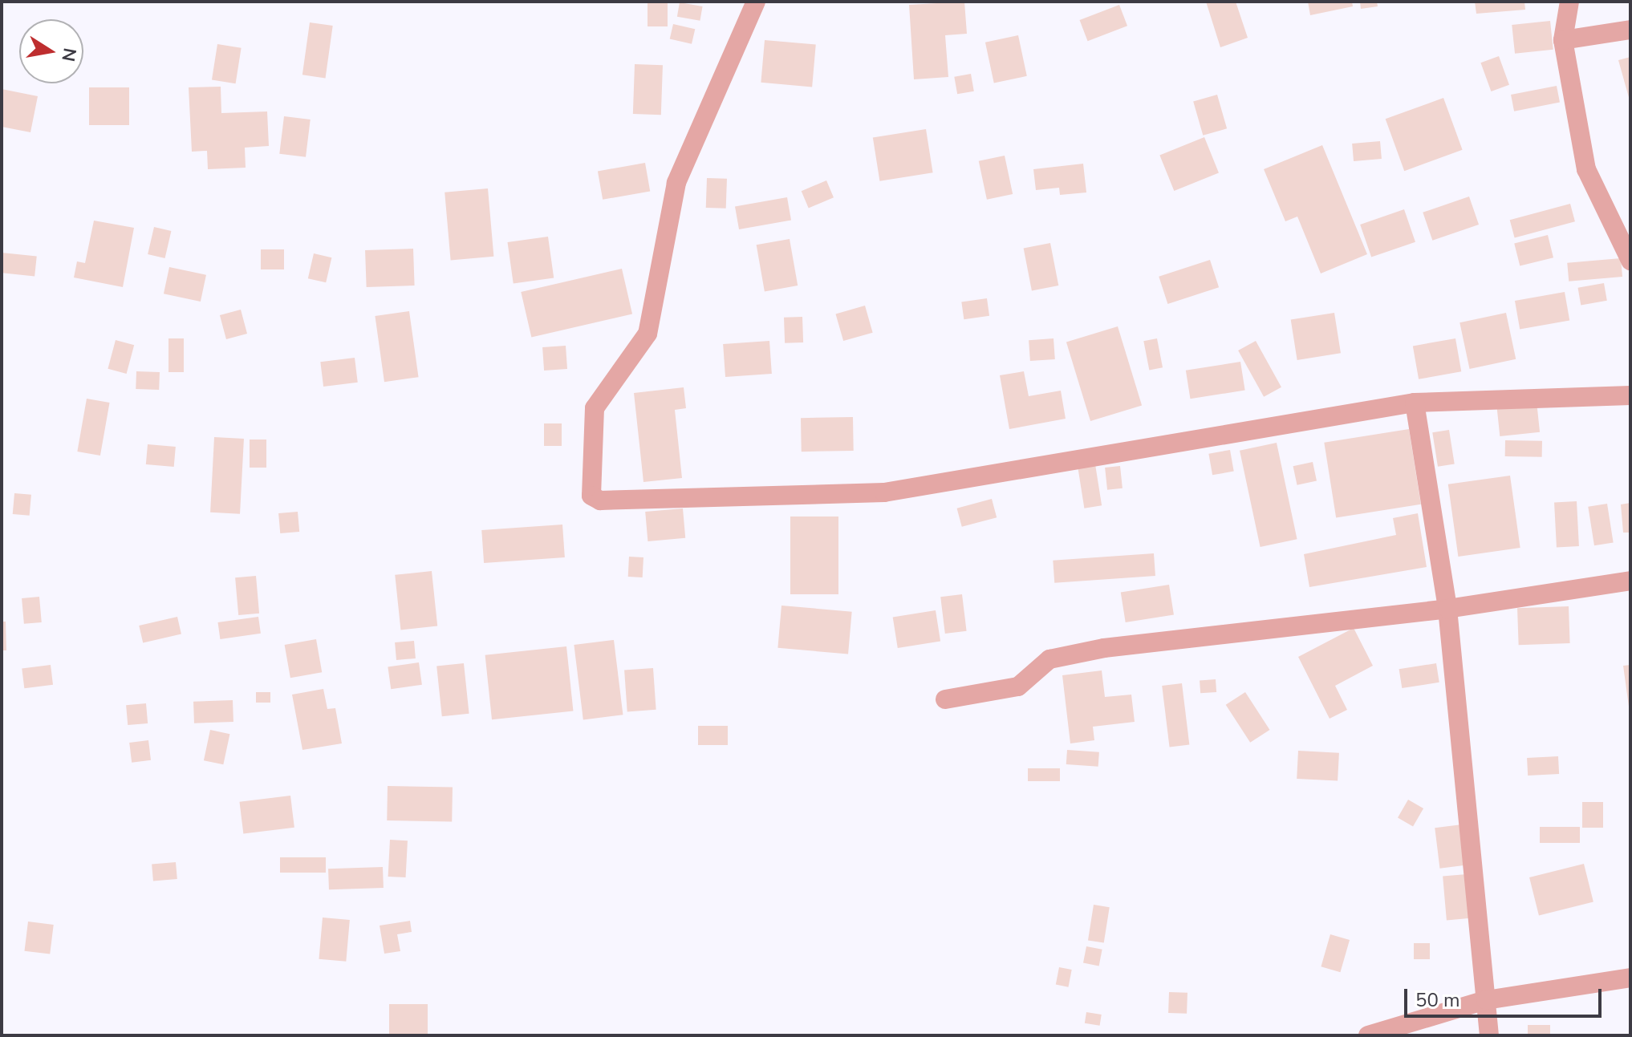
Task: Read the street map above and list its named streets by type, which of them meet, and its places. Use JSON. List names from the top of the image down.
{
  "scale_bar": "50 m",
  "north": "right"
}
